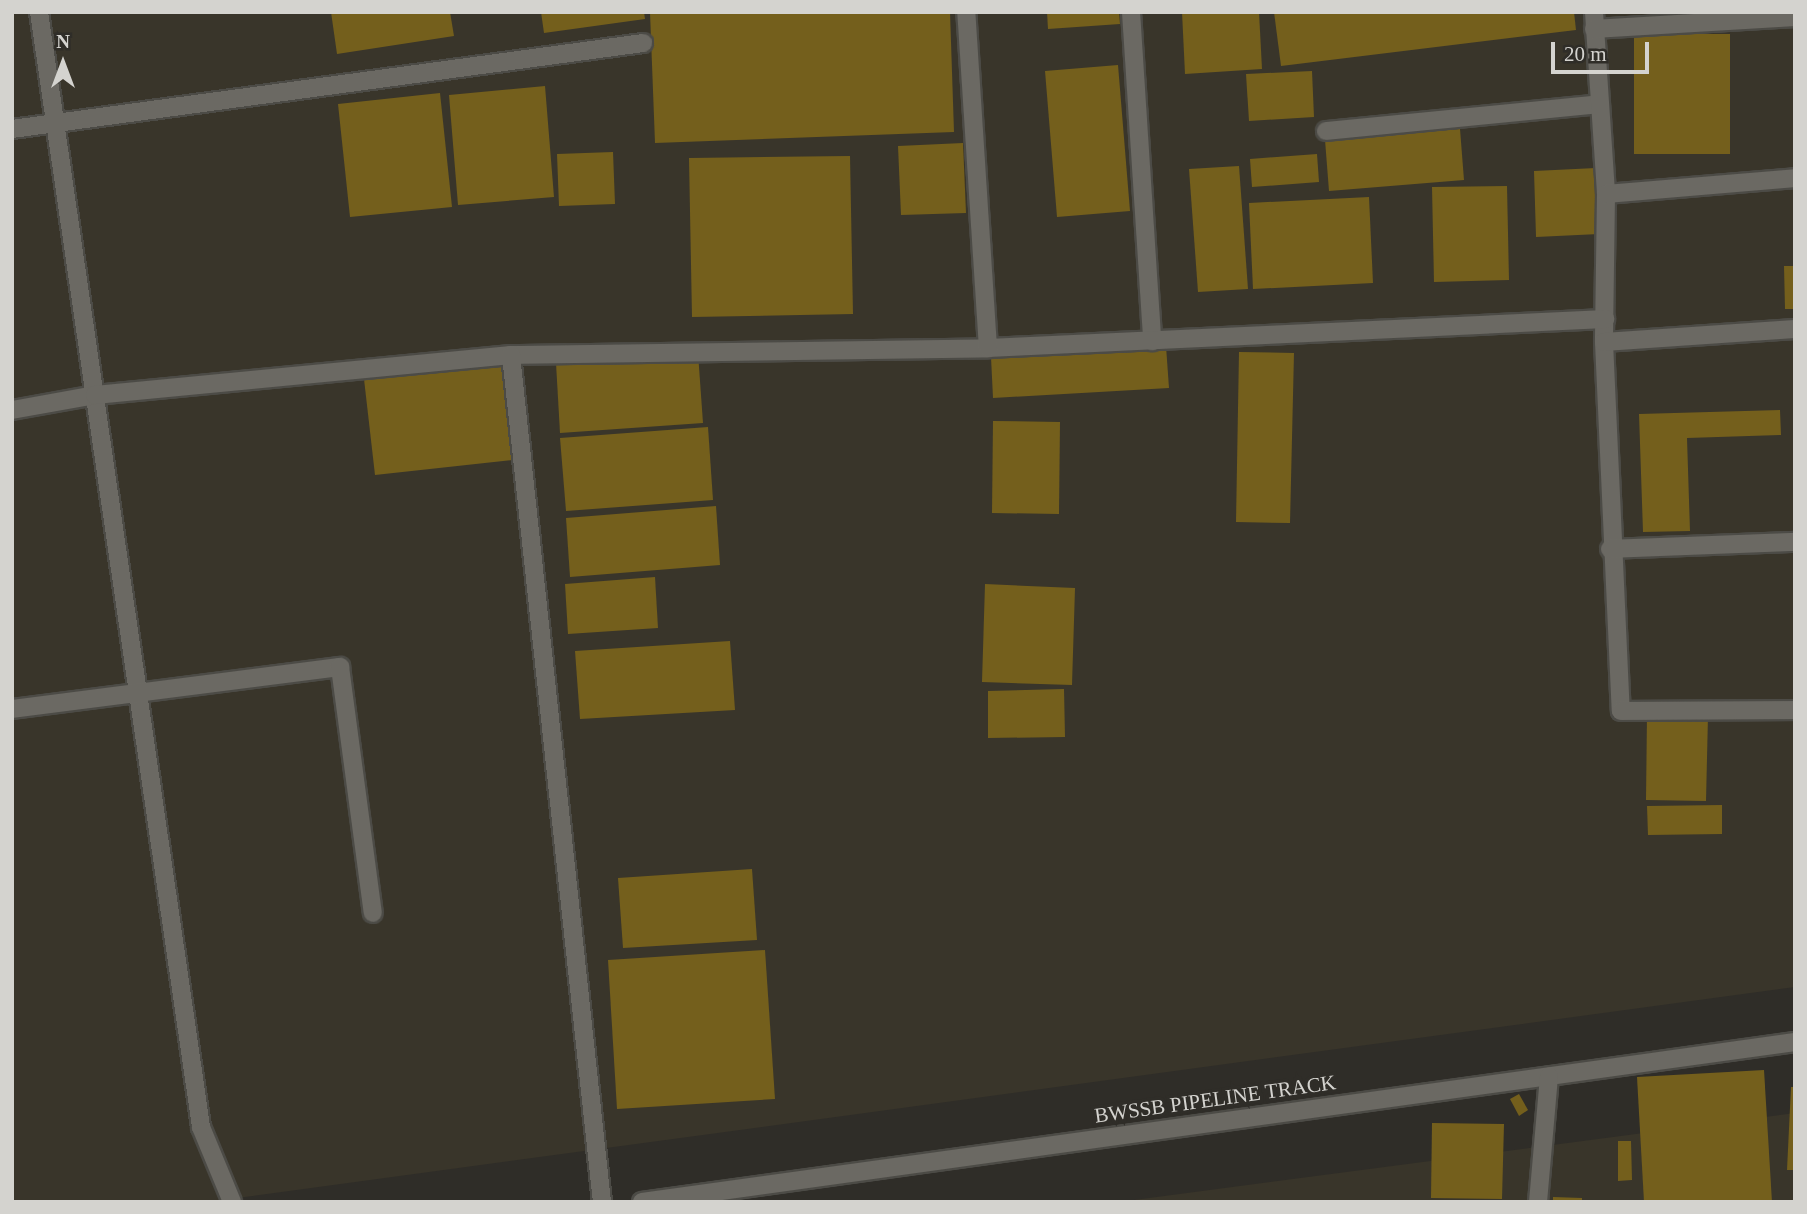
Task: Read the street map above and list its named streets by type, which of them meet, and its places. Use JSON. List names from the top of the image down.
{
  "streets": {
    "street": ["BWSSB PIPELINE TRACK"]
  },
  "scale_bar": "20 m",
  "north": "top"
}
